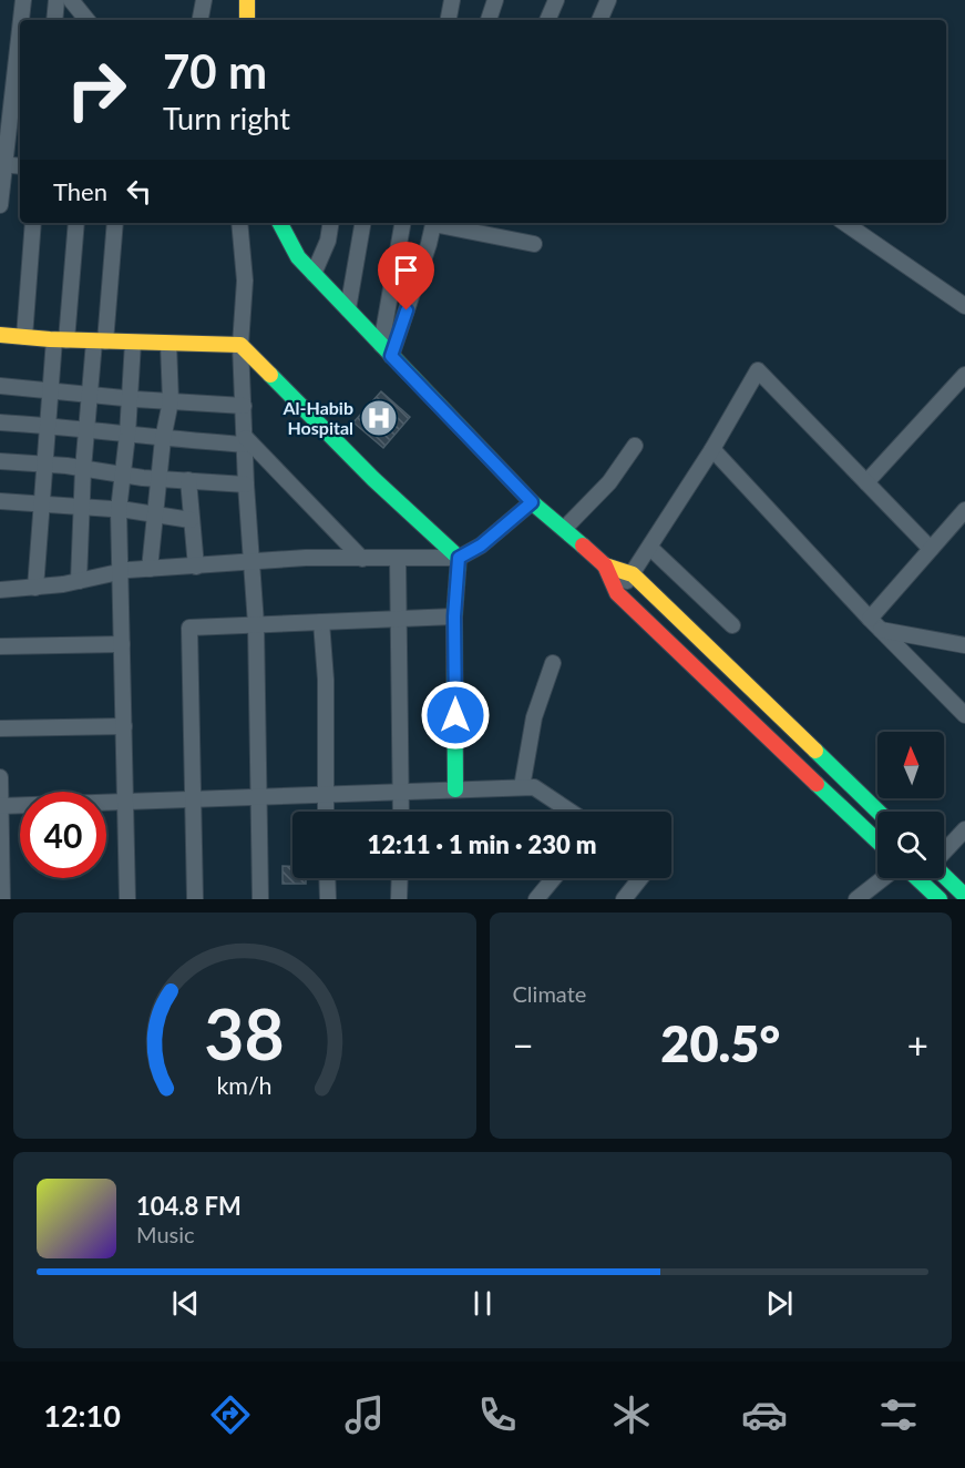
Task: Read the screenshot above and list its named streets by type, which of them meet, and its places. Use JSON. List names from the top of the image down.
{
  "places": {
    "hospital": ["Al-Habib Hospital"]
  },
  "north": "top",
  "page": {
    "turn": ["70 m", "Turn right"],
    "then": "Then",
    "limit": "40",
    "trip": "12:11 · 1 min · 230 m",
    "tile": "Climate",
    "heat": ["−", "20.5°", "+"],
    "song": ["104.8 FM", "Music"],
    "tabs": "12:10",
    "gauge": ["38", "km/h"]
  }
}
